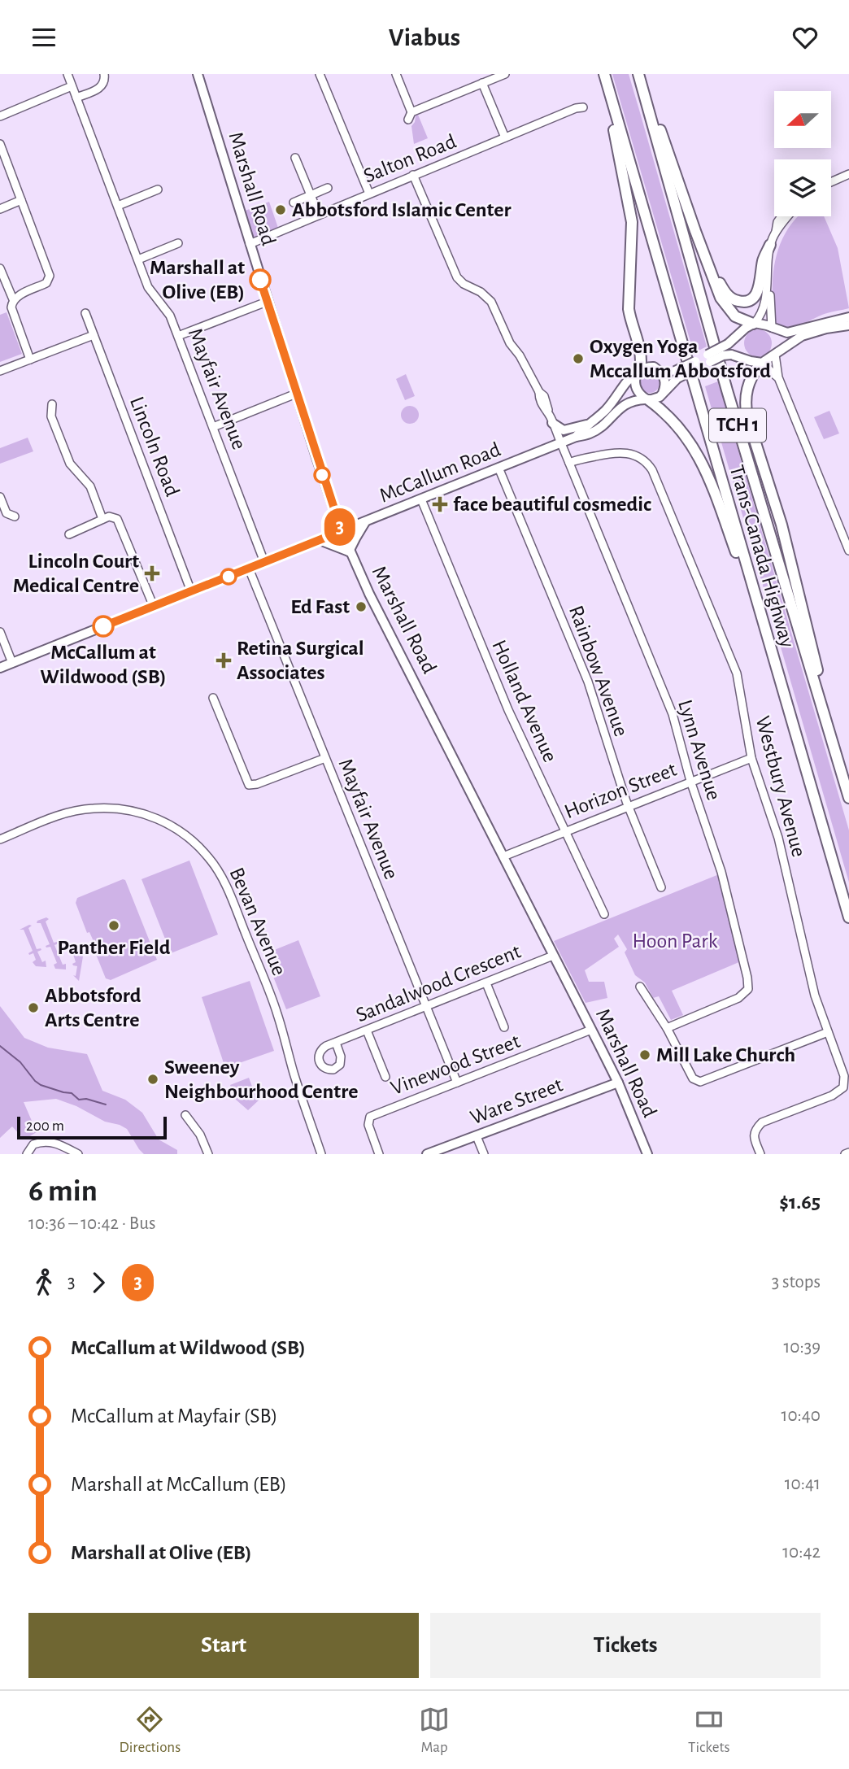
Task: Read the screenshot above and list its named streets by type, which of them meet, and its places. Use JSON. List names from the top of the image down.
{
  "streets": {
    "highway": ["TCH 1", "Trans-Canada Highway"],
    "main road": ["Marshall Road", "McCallum Road", "Ware Street"],
    "street": [
      "Salton Road",
      "Mayfair Avenue",
      "Lincoln Road",
      "Rainbow Avenue",
      "Holland Avenue",
      "Lynn Avenue",
      "Westbury Avenue",
      "Horizon Street",
      "Bevan Avenue",
      "Sandalwood Crescent",
      "Vinewood Street"
    ]
  },
  "crossings": [
    ["Salton Road", "Marshall Road"],
    ["Salton Road", "Lynn Avenue"],
    ["Marshall Road", "McCallum Road"],
    ["Marshall Road", "Horizon Street"],
    ["Marshall Road", "Sandalwood Crescent"],
    ["Marshall Road", "Vinewood Street"],
    ["Marshall Road", "Ware Street"],
    ["Mayfair Avenue", "McCallum Road"],
    ["Mayfair Avenue", "Sandalwood Crescent"],
    ["Mayfair Avenue", "Vinewood Street"],
    ["Lincoln Road", "McCallum Road"],
    ["McCallum Road", "Rainbow Avenue"],
    ["McCallum Road", "Holland Avenue"],
    ["McCallum Road", "Lynn Avenue"],
    ["Rainbow Avenue", "Horizon Street"],
    ["Holland Avenue", "Horizon Street"],
    ["Lynn Avenue", "Westbury Avenue"],
    ["Lynn Avenue", "Horizon Street"],
    ["Westbury Avenue", "Horizon Street"]
  ],
  "parks": ["Hoon Park"],
  "places": {
    "other": [
      "Abbotsford Islamic Center",
      "Marshall at Olive (EB)",
      "Oxygen Yoga Mccallum Abbotsford",
      "Ed Fast",
      "McCallum at Wildwood (SB)",
      "Panther Field",
      "Abbotsford Arts Centre",
      "Mill Lake Church",
      "Sweeney Neighbourhood Centre"
    ],
    "health": ["face beautiful cosmedic", "Lincoln Court Medical Centre", "Retina Surgical Associates"]
  },
  "lines": ["bus line 3"],
  "scale_bar": "200 m",
  "north": "left",
  "page": {
    "header": "Viabus",
    "on_map": "3",
    "scale": "200 m",
    "heading": ["6 min", "10:36 – 10:42 · Bus", "$1.65"],
    "legs": ["3", "3", "3 stops"],
    "list": [
      {
        "name": "McCallum at Wildwood (SB)",
        "value": "10:39"
      },
      {
        "name": "McCallum at Mayfair (SB)",
        "value": "10:40"
      },
      {
        "name": "Marshall at McCallum (EB)",
        "value": "10:41"
      },
      {
        "name": "Marshall at Olive (EB)",
        "value": "10:42"
      }
    ],
    "buttons": ["Start", "Tickets"],
    "tabs": ["Directions", "Map", "Tickets"]
  }
}
